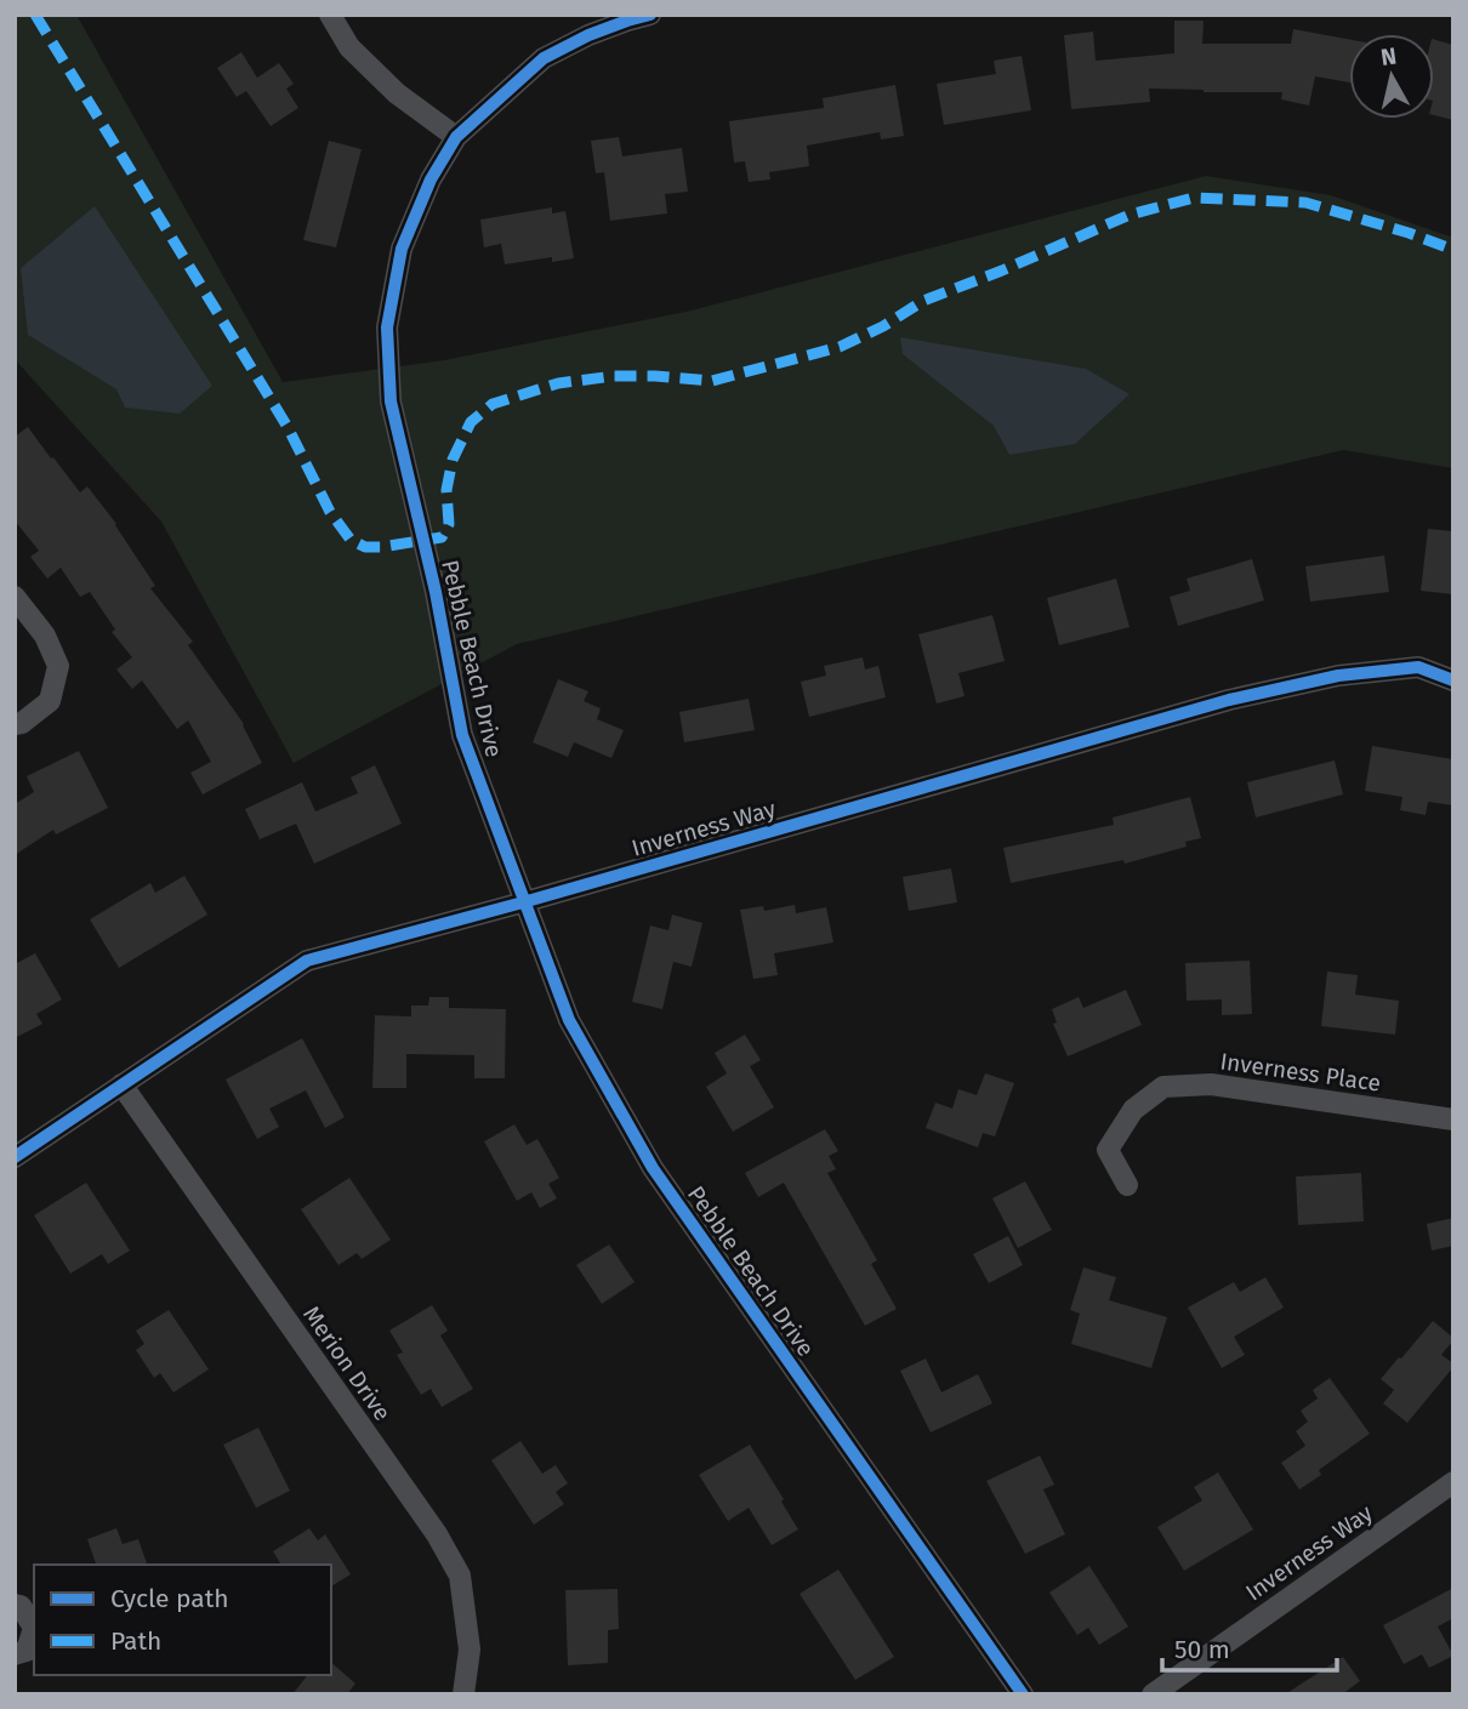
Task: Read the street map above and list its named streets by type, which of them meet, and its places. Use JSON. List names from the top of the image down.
{
  "streets": {
    "street": [
      "Pebble Beach Drive",
      "Inverness Way",
      "Inverness Place",
      "Merion Drive"
    ]
  },
  "crossings": [
    ["Pebble Beach Drive", "Inverness Way"],
    ["Inverness Way", "Merion Drive"]
  ],
  "legend": ["Cycle path", "Path"],
  "scale_bar": "50 m",
  "north": "top"
}
